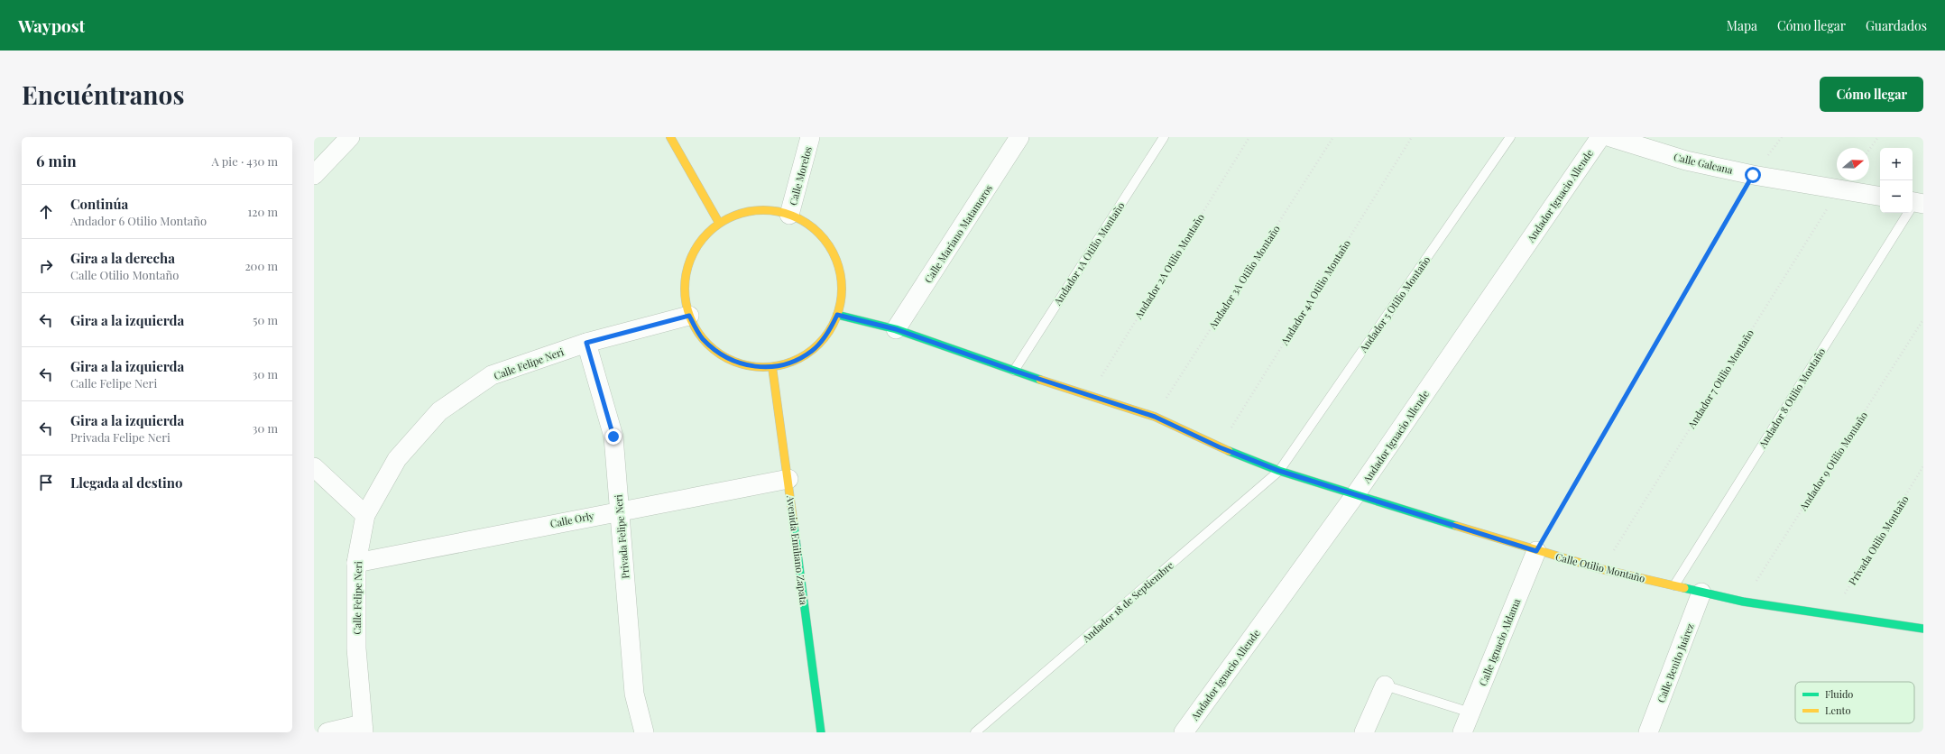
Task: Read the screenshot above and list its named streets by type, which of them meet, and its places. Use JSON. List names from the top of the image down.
{
  "streets": {
    "street": [
      "Calle Galeana",
      "Calle Morelos",
      "Andador Ignacio Allende",
      "Calle Mariano Matamoros",
      "Calle Felipe Neri",
      "Calle Orly",
      "Privada Felipe Neri",
      "Avenida Emiliano Zapata",
      "Calle Otilio Montaño",
      "Calle Ignacio Aldama",
      "Calle Benito Juárez"
    ],
    "lane": [
      "Andador 1A Otilio Montaño",
      "Andador 5 Otilio Montaño",
      "Andador 8 Otilio Montaño",
      "Andador 18 de Septiembre"
    ],
    "path": [
      "Andador 2A Otilio Montaño",
      "Andador 3A Otilio Montaño",
      "Andador 4A Otilio Montaño",
      "Andador 7 Otilio Montaño",
      "Andador 9 Otilio Montaño",
      "Privada Otilio Montaño"
    ]
  },
  "crossings": [
    ["Calle Galeana", "Andador 7 Otilio Montaño"],
    ["Andador Ignacio Allende", "Calle Otilio Montaño"],
    ["Calle Mariano Matamoros", "Calle Otilio Montaño"],
    ["Andador 1A Otilio Montaño", "Calle Otilio Montaño"],
    ["Andador 2A Otilio Montaño", "Calle Otilio Montaño"],
    ["Andador 3A Otilio Montaño", "Calle Otilio Montaño"],
    ["Andador 4A Otilio Montaño", "Calle Otilio Montaño"],
    ["Andador 5 Otilio Montaño", "Calle Otilio Montaño"],
    ["Andador 5 Otilio Montaño", "Andador 18 de Septiembre"],
    ["Calle Felipe Neri", "Calle Orly"],
    ["Calle Felipe Neri", "Privada Felipe Neri"],
    ["Andador 7 Otilio Montaño", "Calle Otilio Montaño"],
    ["Andador 8 Otilio Montaño", "Calle Otilio Montaño"],
    ["Andador 9 Otilio Montaño", "Calle Otilio Montaño"],
    ["Calle Orly", "Privada Felipe Neri"],
    ["Calle Orly", "Avenida Emiliano Zapata"],
    ["Privada Otilio Montaño", "Calle Otilio Montaño"],
    ["Calle Otilio Montaño", "Andador 18 de Septiembre"],
    ["Calle Otilio Montaño", "Calle Ignacio Aldama"],
    ["Calle Otilio Montaño", "Calle Benito Juárez"]
  ],
  "legend": ["Fluido", "Lento"],
  "north": "right",
  "page": {
    "header": "Waypost",
    "nav": ["Mapa", "Cómo llegar", "Guardados"],
    "buttons": "Cómo llegar",
    "title": "Encuéntranos",
    "heading": ["6 min", "A pie · 430 m"],
    "map_buttons": ["+", "−"],
    "list": [
      ["Continúa", "Andador 6 Otilio Montaño", "120 m"],
      ["Gira a la derecha", "Calle Otilio Montaño", "200 m"],
      ["Gira a la izquierda", "50 m"],
      ["Gira a la izquierda", "Calle Felipe Neri", "30 m"],
      ["Gira a la izquierda", "Privada Felipe Neri", "30 m"],
      "Llegada al destino"
    ]
  }
}
